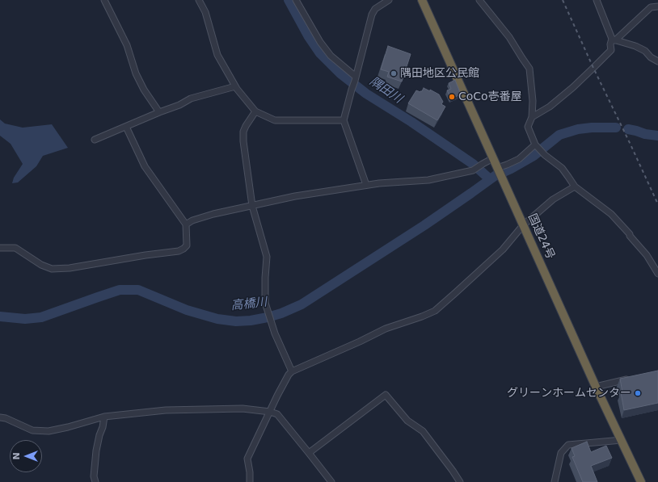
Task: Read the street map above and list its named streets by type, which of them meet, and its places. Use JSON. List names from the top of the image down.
{
  "streets": {
    "highway": ["国道24号"]
  },
  "water": ["隅田川", "高橋川"],
  "places": ["隅田地区公民館", "CoCo壱番屋", "グリーンホームセンター"],
  "north": "left"
}
